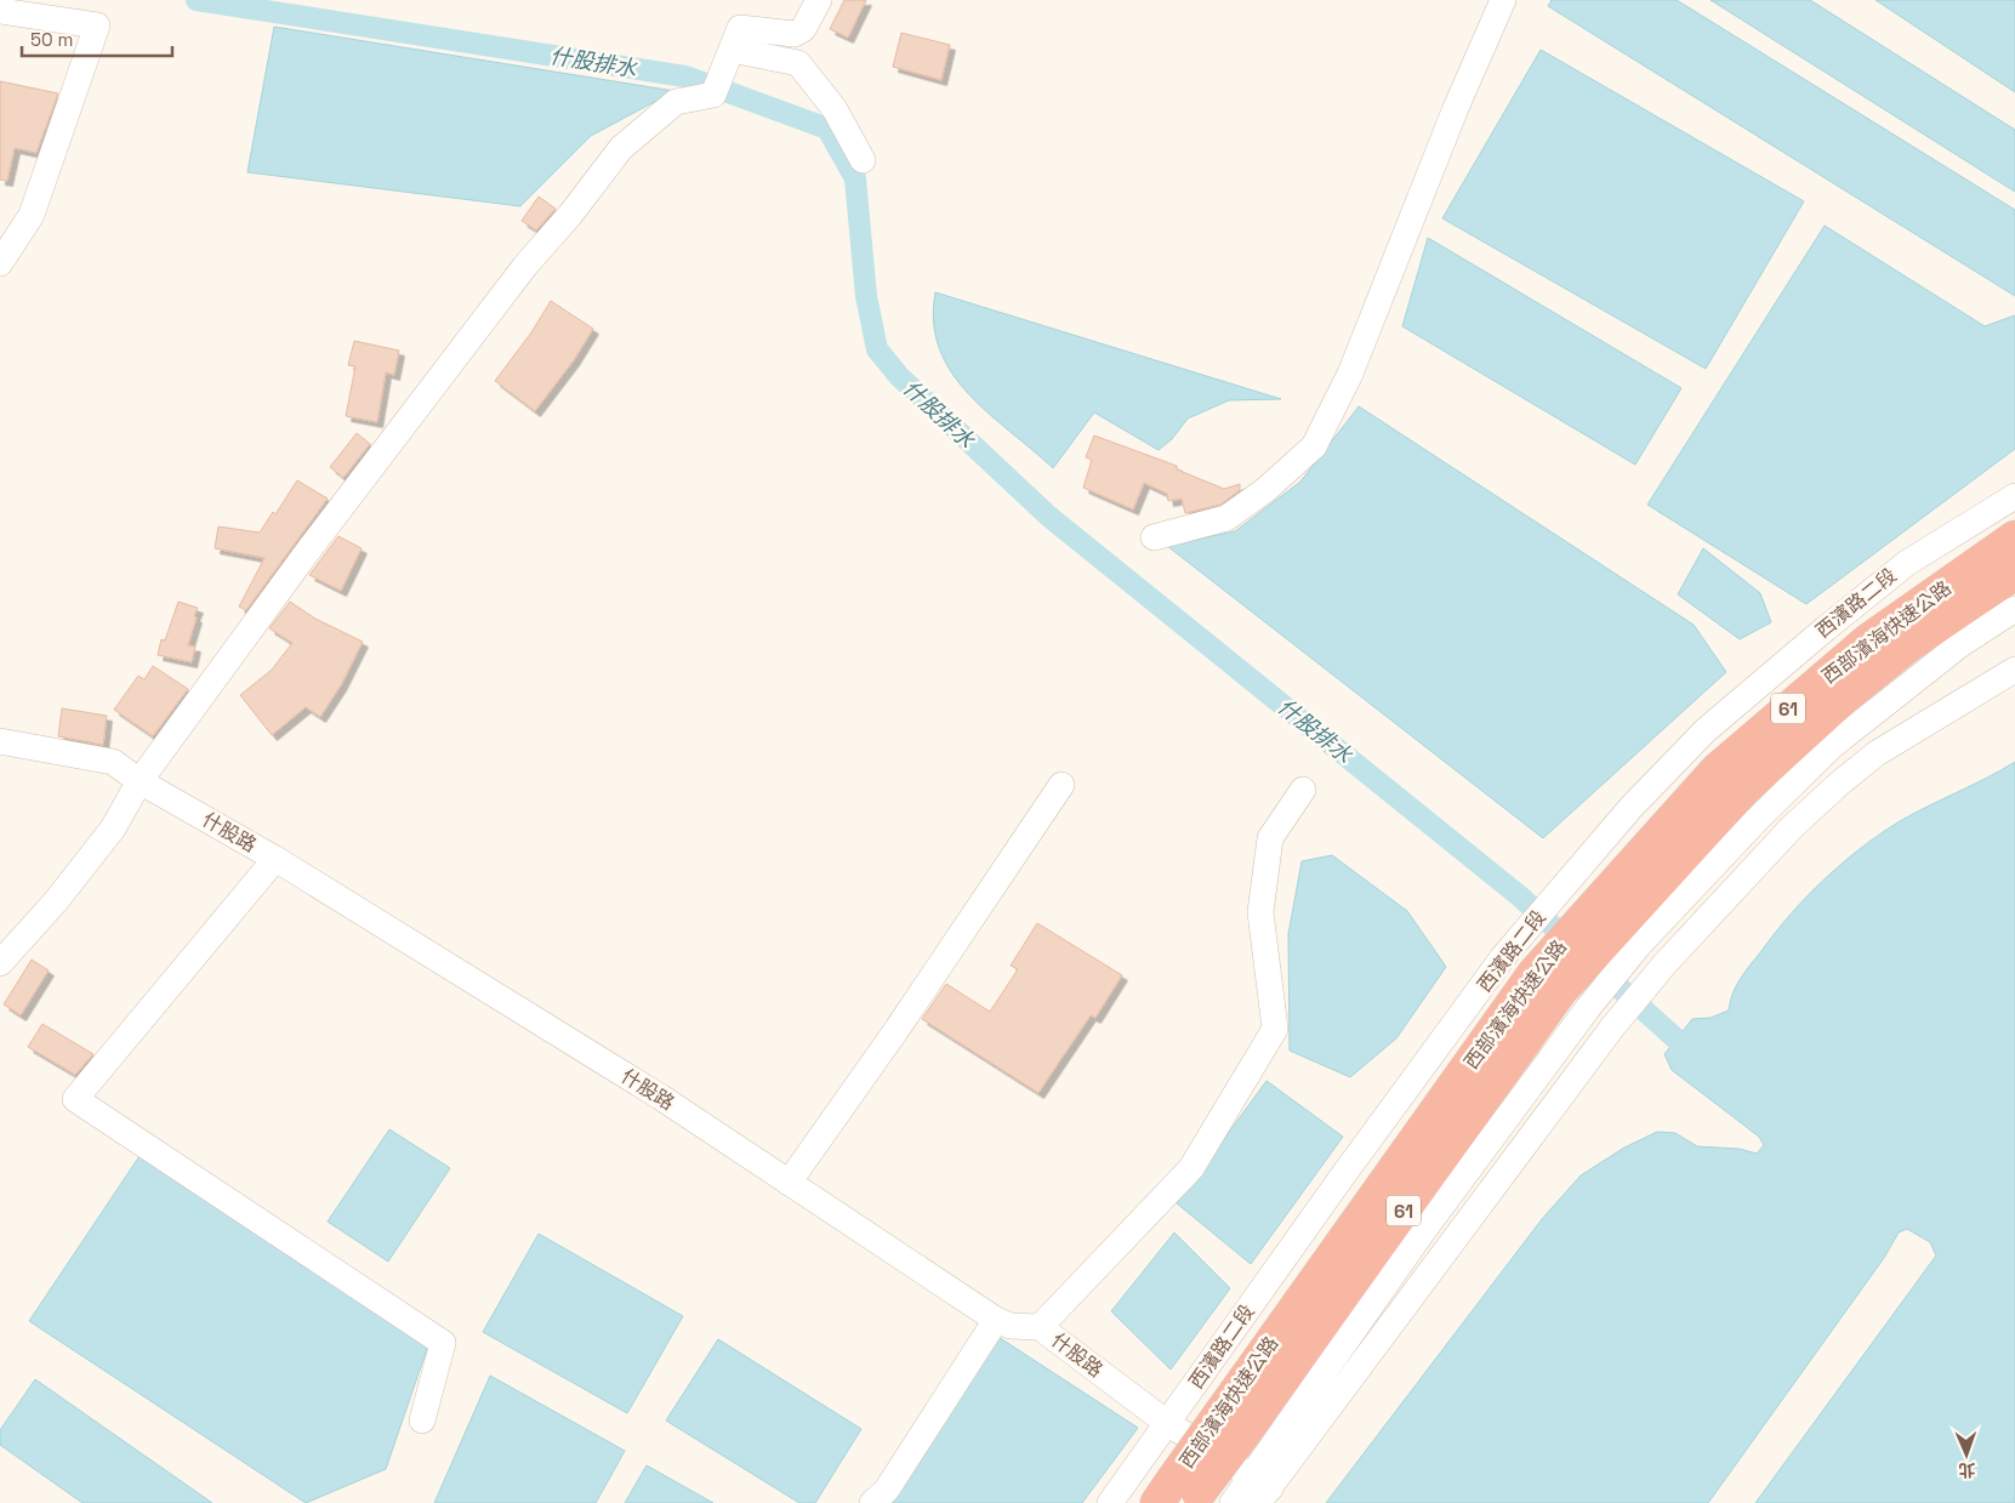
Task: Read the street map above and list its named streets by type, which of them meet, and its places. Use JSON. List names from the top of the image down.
{
  "streets": {
    "highway": ["西部濱海快速公路", "61"],
    "street": ["西濱路二段", "什股路"]
  },
  "crossings": [
    ["西濱路二段", "什股路"]
  ],
  "water": ["什股排水"],
  "scale_bar": "50 m",
  "north": "bottom"
}
